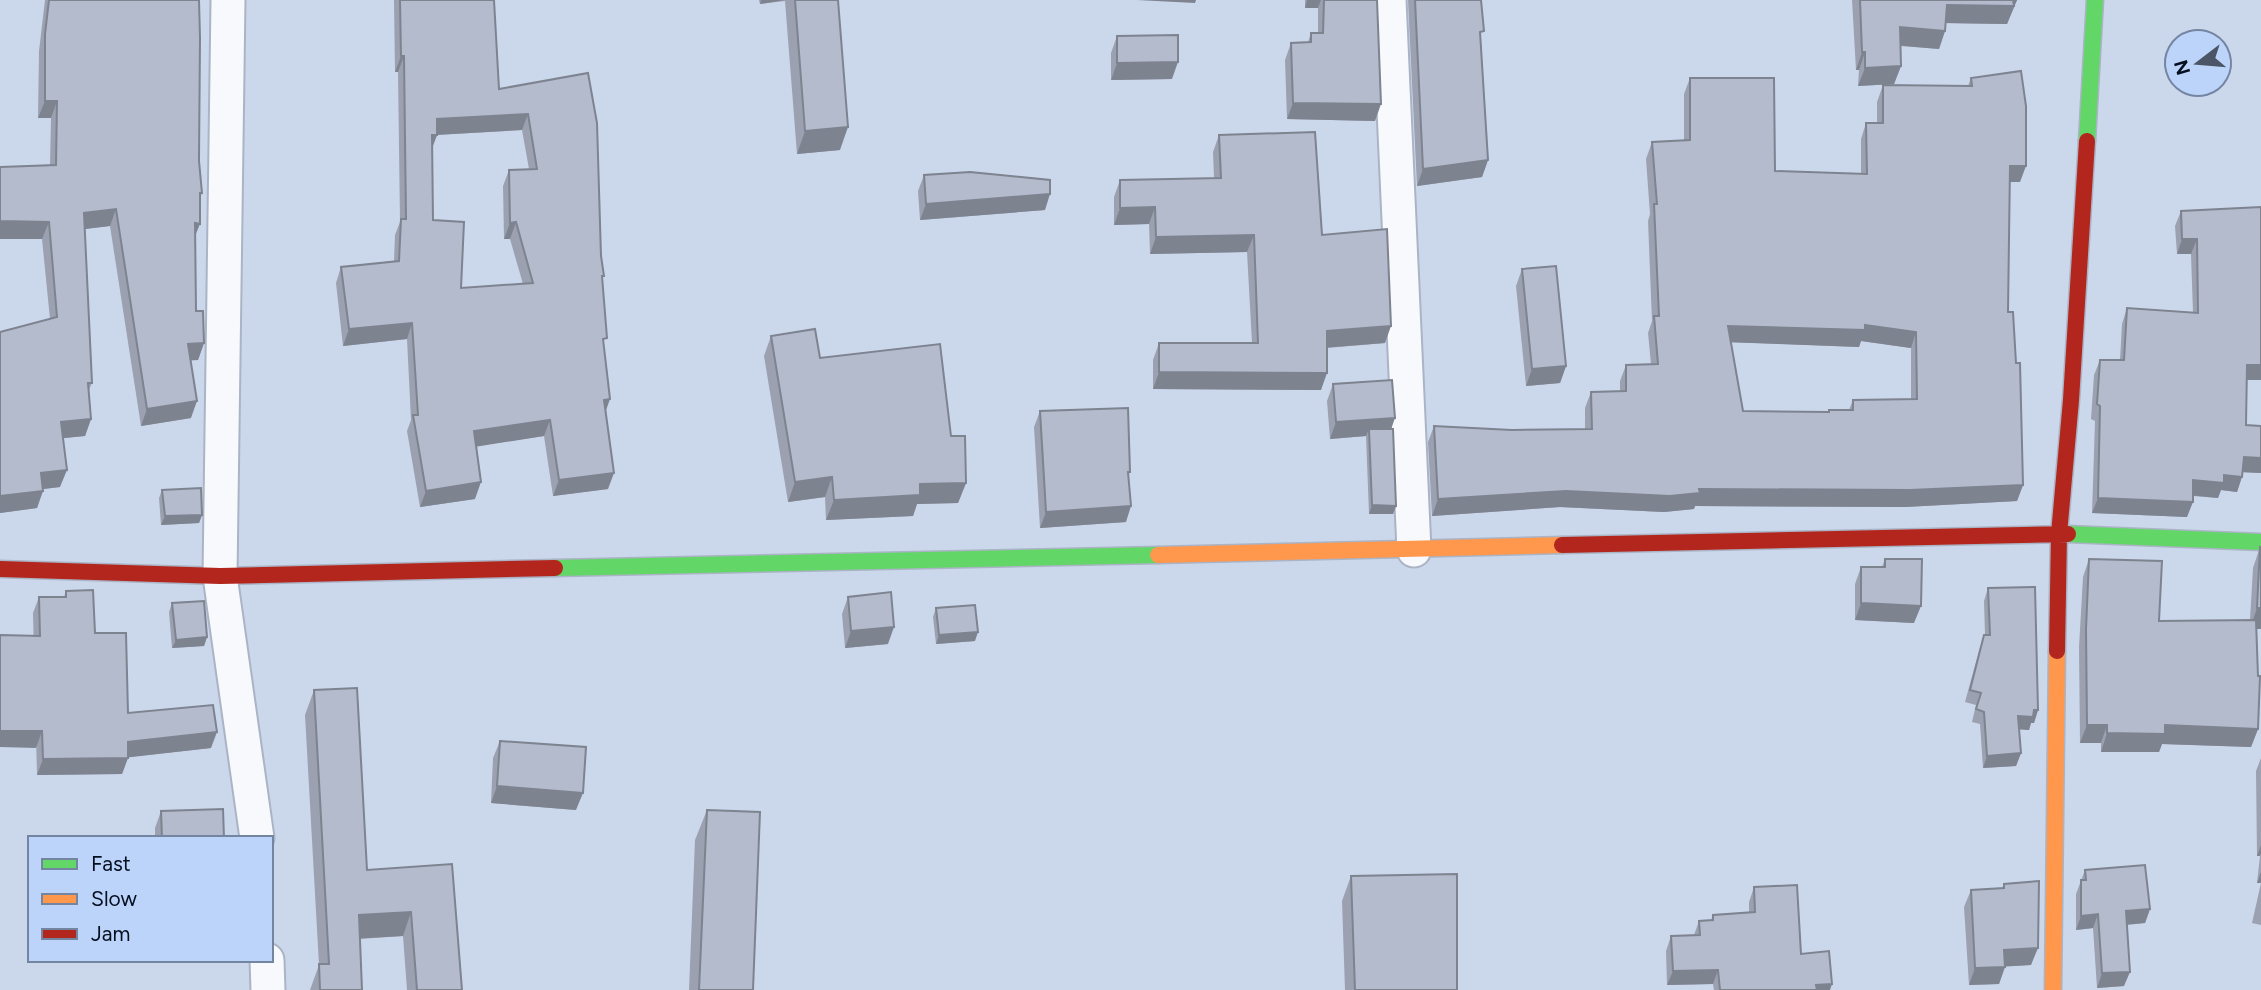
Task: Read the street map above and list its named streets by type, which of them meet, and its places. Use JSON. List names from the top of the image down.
{
  "legend": ["Fast", "Slow", "Jam"],
  "north": "left"
}
